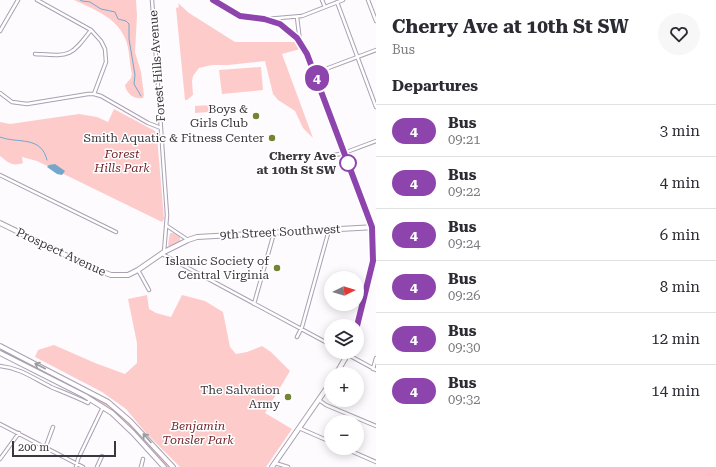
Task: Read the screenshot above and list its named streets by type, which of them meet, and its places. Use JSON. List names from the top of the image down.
{
  "streets": {
    "street": ["Forest Hills Avenue", "9th Street Southwest", "Prospect Avenue"]
  },
  "crossings": [
    ["Forest Hills Avenue", "9th Street Southwest"],
    ["Forest Hills Avenue", "Prospect Avenue"],
    ["9th Street Southwest", "Prospect Avenue"]
  ],
  "parks": ["Forest Hills Park", "Benjamin Tonsler Park"],
  "places": [
    "Boys & Girls Club",
    "Smith Aquatic & Fitness Center",
    "Cherry Ave at 10th St SW",
    "Islamic Society of Central Virginia",
    "The Salvation Army"
  ],
  "lines": ["bus line 4"],
  "scale_bar": "200 m",
  "north": "right",
  "page": {
    "on_map": "4",
    "heading": [
      ["Cherry Ave at 10th St SW", "Bus"],
      "Departures"
    ],
    "list": [
      {
        "mark": "4",
        "name": "Bus",
        "note": "09:21",
        "value": "3 min"
      },
      {
        "mark": "4",
        "name": "Bus",
        "note": "09:22",
        "value": "4 min"
      },
      {
        "mark": "4",
        "name": "Bus",
        "note": "09:24",
        "value": "6 min"
      },
      {
        "mark": "4",
        "name": "Bus",
        "note": "09:26",
        "value": "8 min"
      },
      {
        "mark": "4",
        "name": "Bus",
        "note": "09:30",
        "value": "12 min"
      },
      {
        "mark": "4",
        "name": "Bus",
        "note": "09:32",
        "value": "14 min"
      }
    ],
    "map_buttons": ["+", "−"],
    "scale": "200 m"
  }
}
